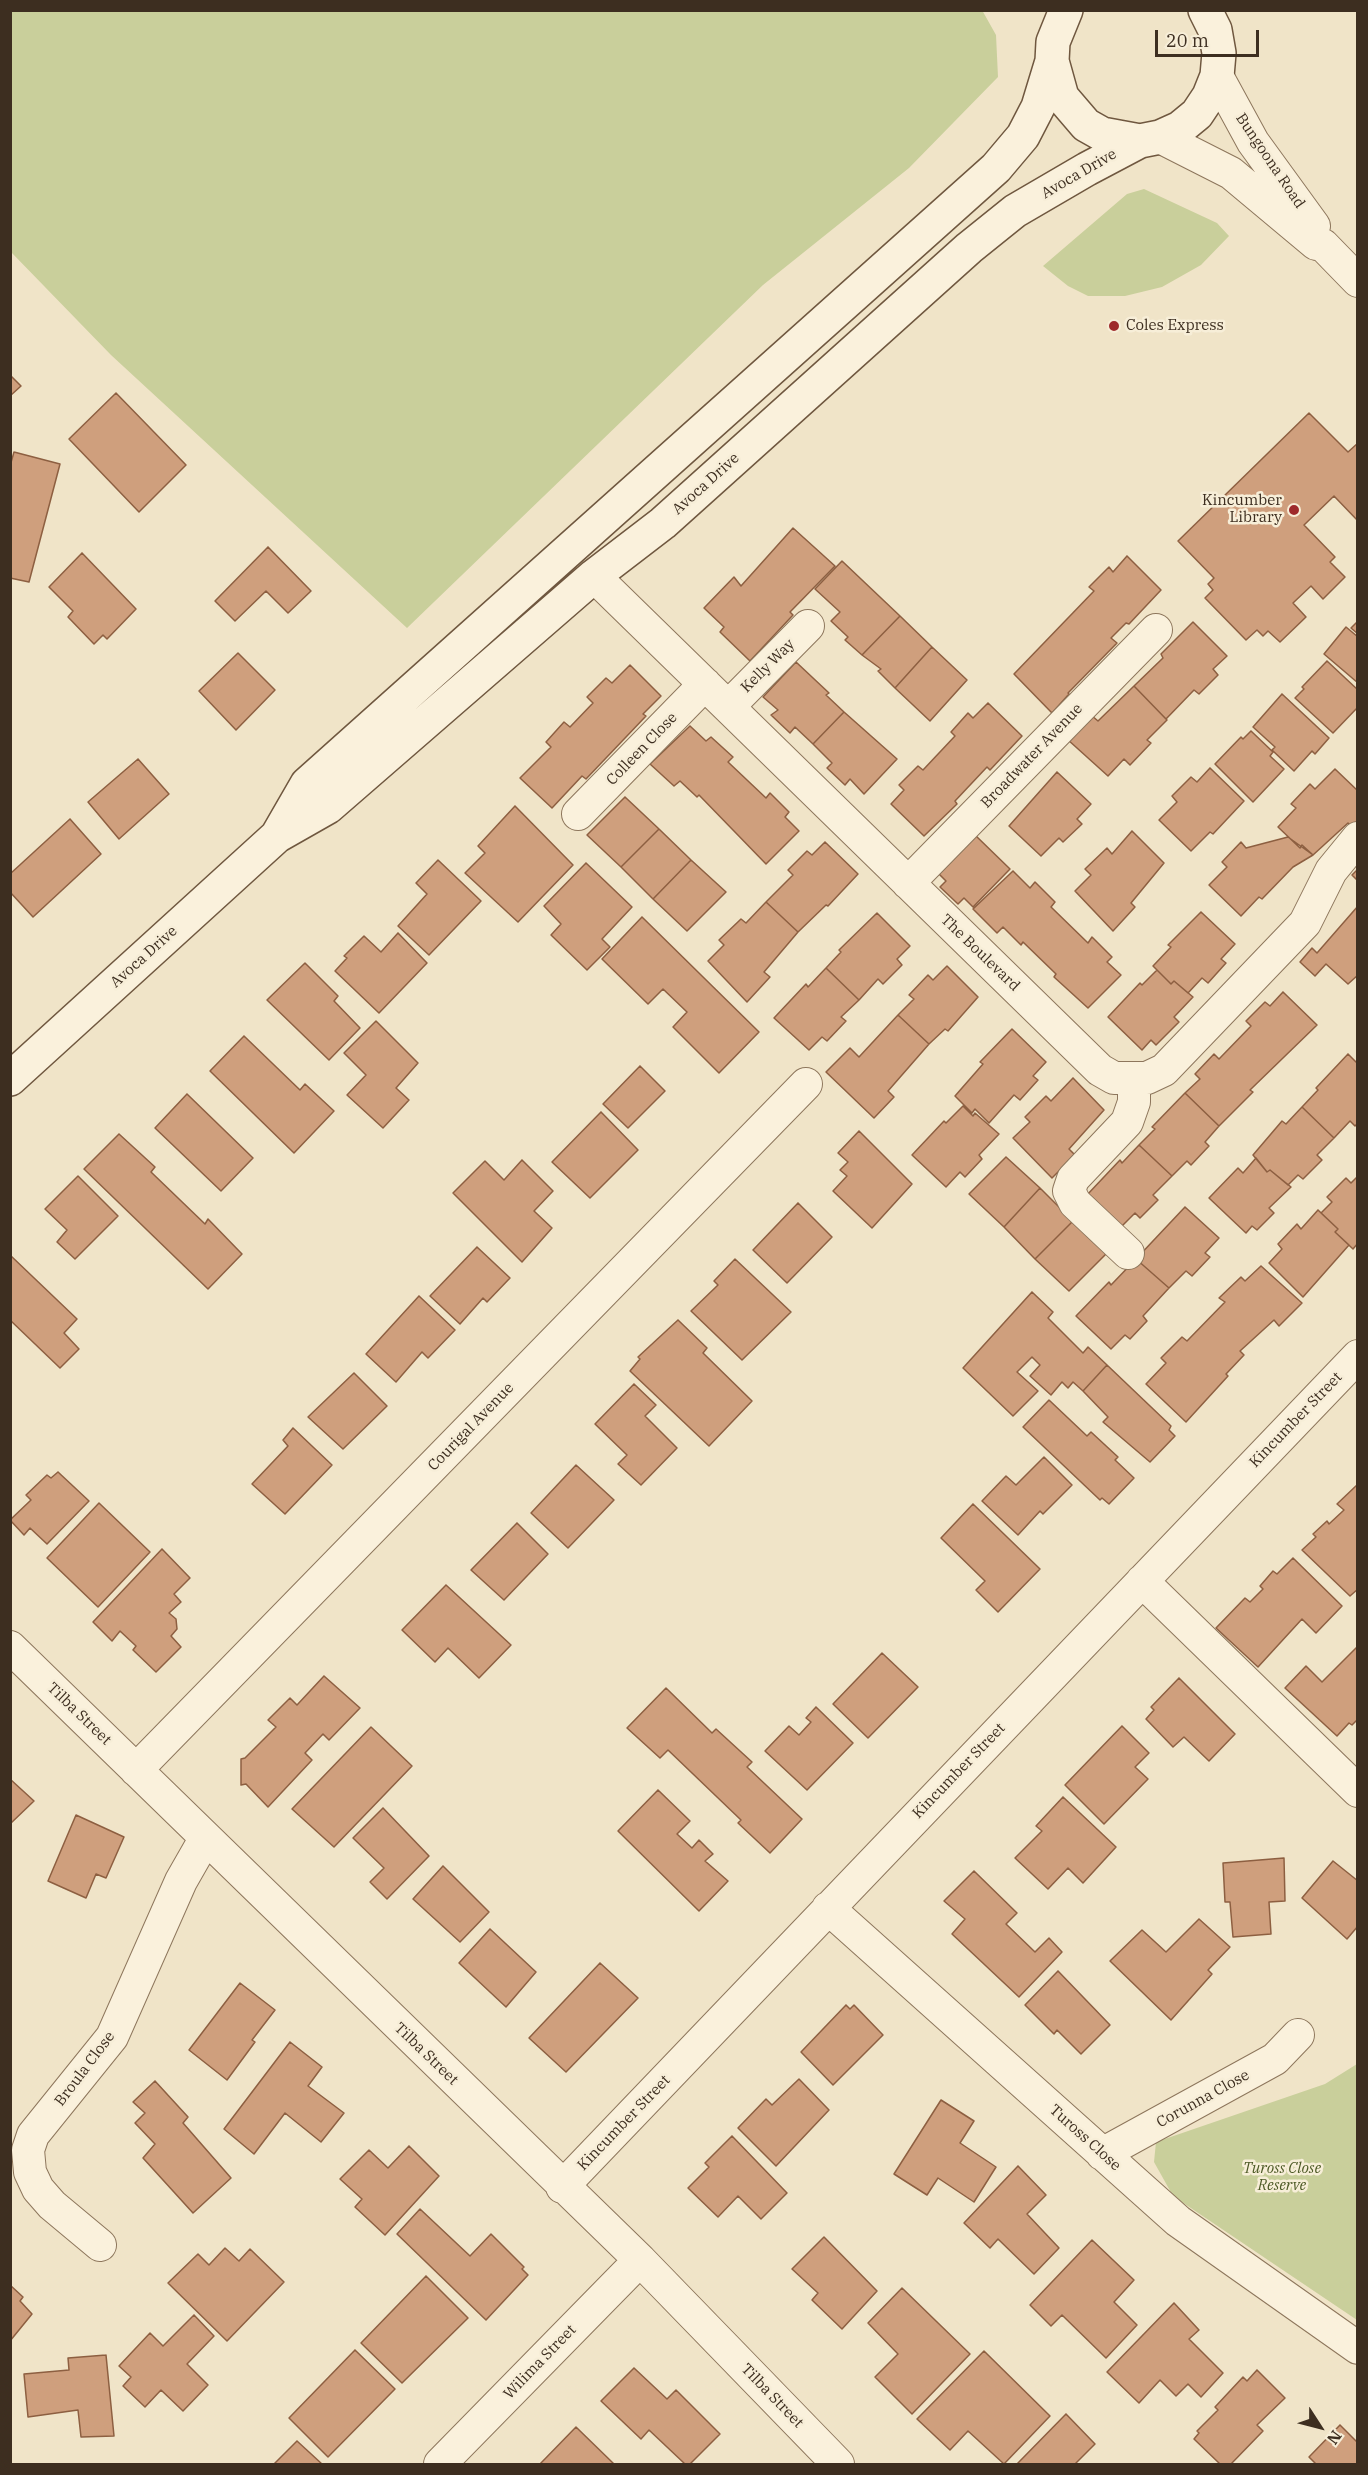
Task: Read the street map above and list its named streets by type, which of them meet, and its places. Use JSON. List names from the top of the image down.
{
  "streets": {
    "main road": ["Avoca Drive"],
    "street": [
      "Bungoona Road",
      "Kelly Way",
      "Colleen Close",
      "Broadwater Avenue",
      "The Boulevard",
      "Kincumber Street",
      "Courigal Avenue",
      "Tilba Street",
      "Broula Close",
      "Corunna Close",
      "Tuross Close",
      "Wilima Street"
    ]
  },
  "crossings": [
    ["Bungoona Road", "Avoca Drive"],
    ["Avoca Drive", "The Boulevard"],
    ["Kelly Way", "The Boulevard"],
    ["Colleen Close", "The Boulevard"],
    ["Broadwater Avenue", "The Boulevard"],
    ["Kincumber Street", "Tilba Street"],
    ["Kincumber Street", "Tuross Close"],
    ["Courigal Avenue", "Tilba Street"],
    ["Tilba Street", "Broula Close"],
    ["Tilba Street", "Wilima Street"],
    ["Corunna Close", "Tuross Close"]
  ],
  "parks": ["Tuross Close Reserve"],
  "places": ["Coles Express", "Kincumber Library"],
  "scale_bar": "20 m",
  "north": "bottom right"
}
